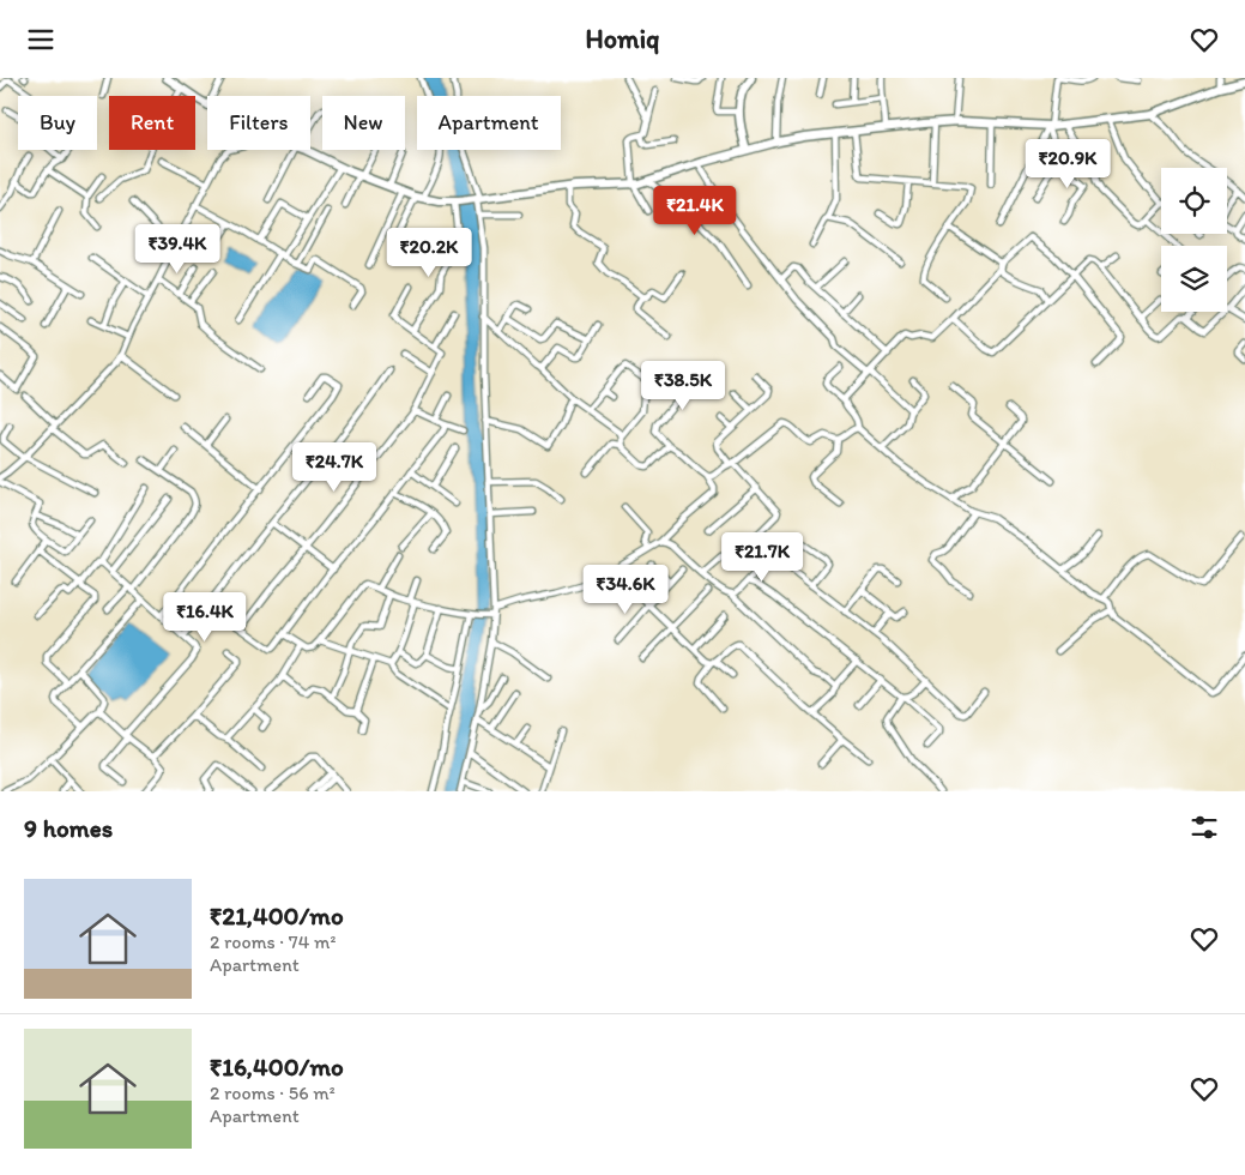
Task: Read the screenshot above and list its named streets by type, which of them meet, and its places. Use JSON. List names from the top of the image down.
{
  "page": {
    "header": "Homiq",
    "chip": [
      "Buy",
      "Rent",
      "Filters",
      "New",
      "Apartment"
    ],
    "price": [
      "₹20.9K",
      "₹21.4K",
      "₹39.4K",
      "₹20.2K",
      "₹38.5K",
      "₹24.7K",
      "₹21.7K",
      "₹34.6K",
      "₹16.4K"
    ],
    "heading": "9 homes",
    "list": [
      {
        "name": "₹21,400/mo",
        "note": "2 rooms · 74 m² · Apartment"
      },
      {
        "name": "₹16,400/mo",
        "note": "2 rooms · 56 m² · Apartment"
      }
    ]
  }
}
